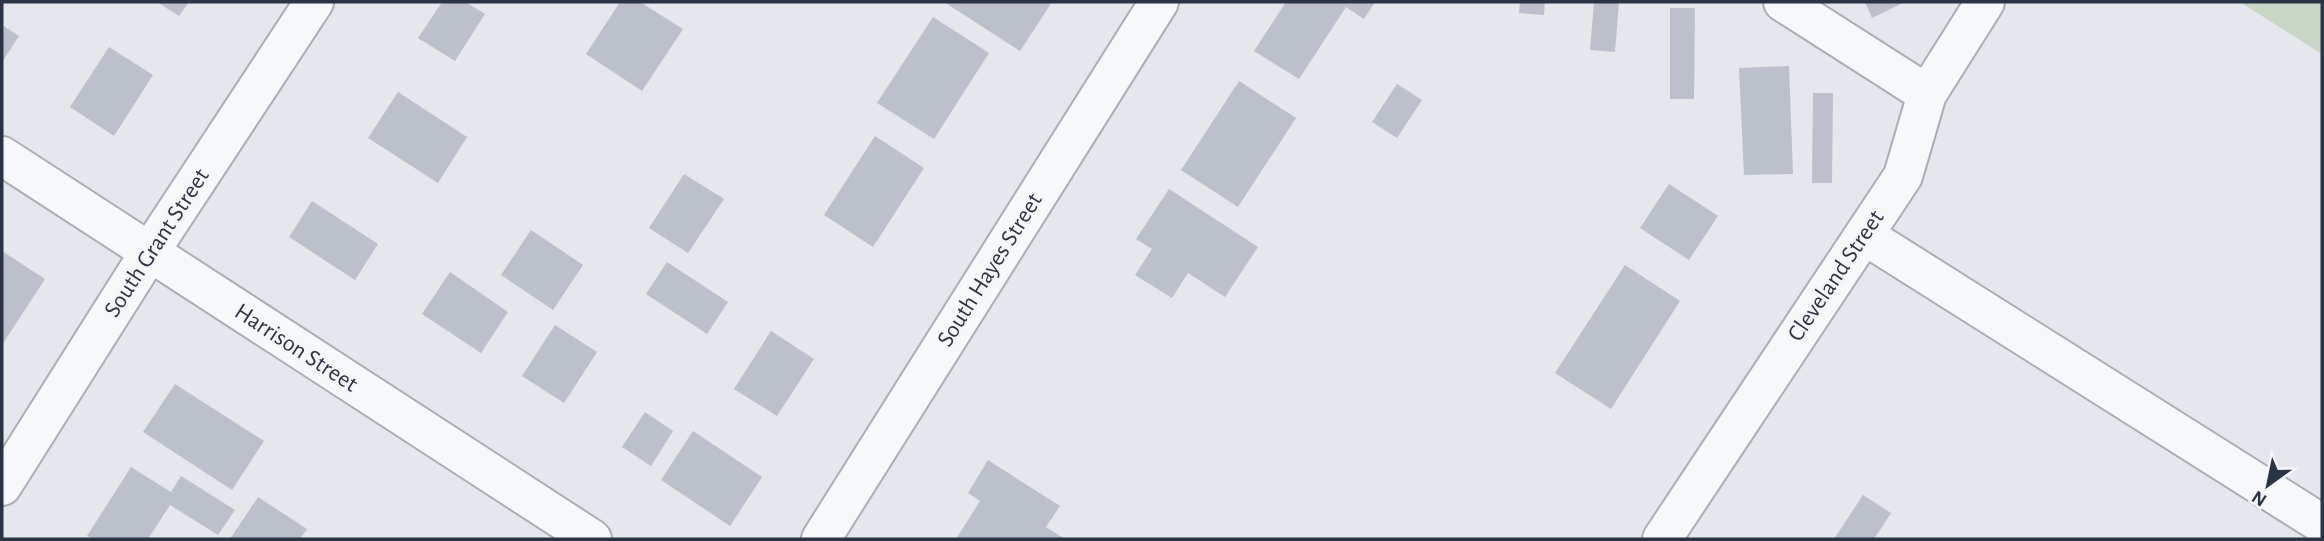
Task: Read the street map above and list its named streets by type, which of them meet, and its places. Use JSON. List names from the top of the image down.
{
  "streets": {
    "street": [
      "South Grant Street",
      "South Hayes Street",
      "Cleveland Street",
      "Harrison Street"
    ]
  },
  "crossings": [
    ["South Grant Street", "Harrison Street"]
  ],
  "north": "bottom left"
}
